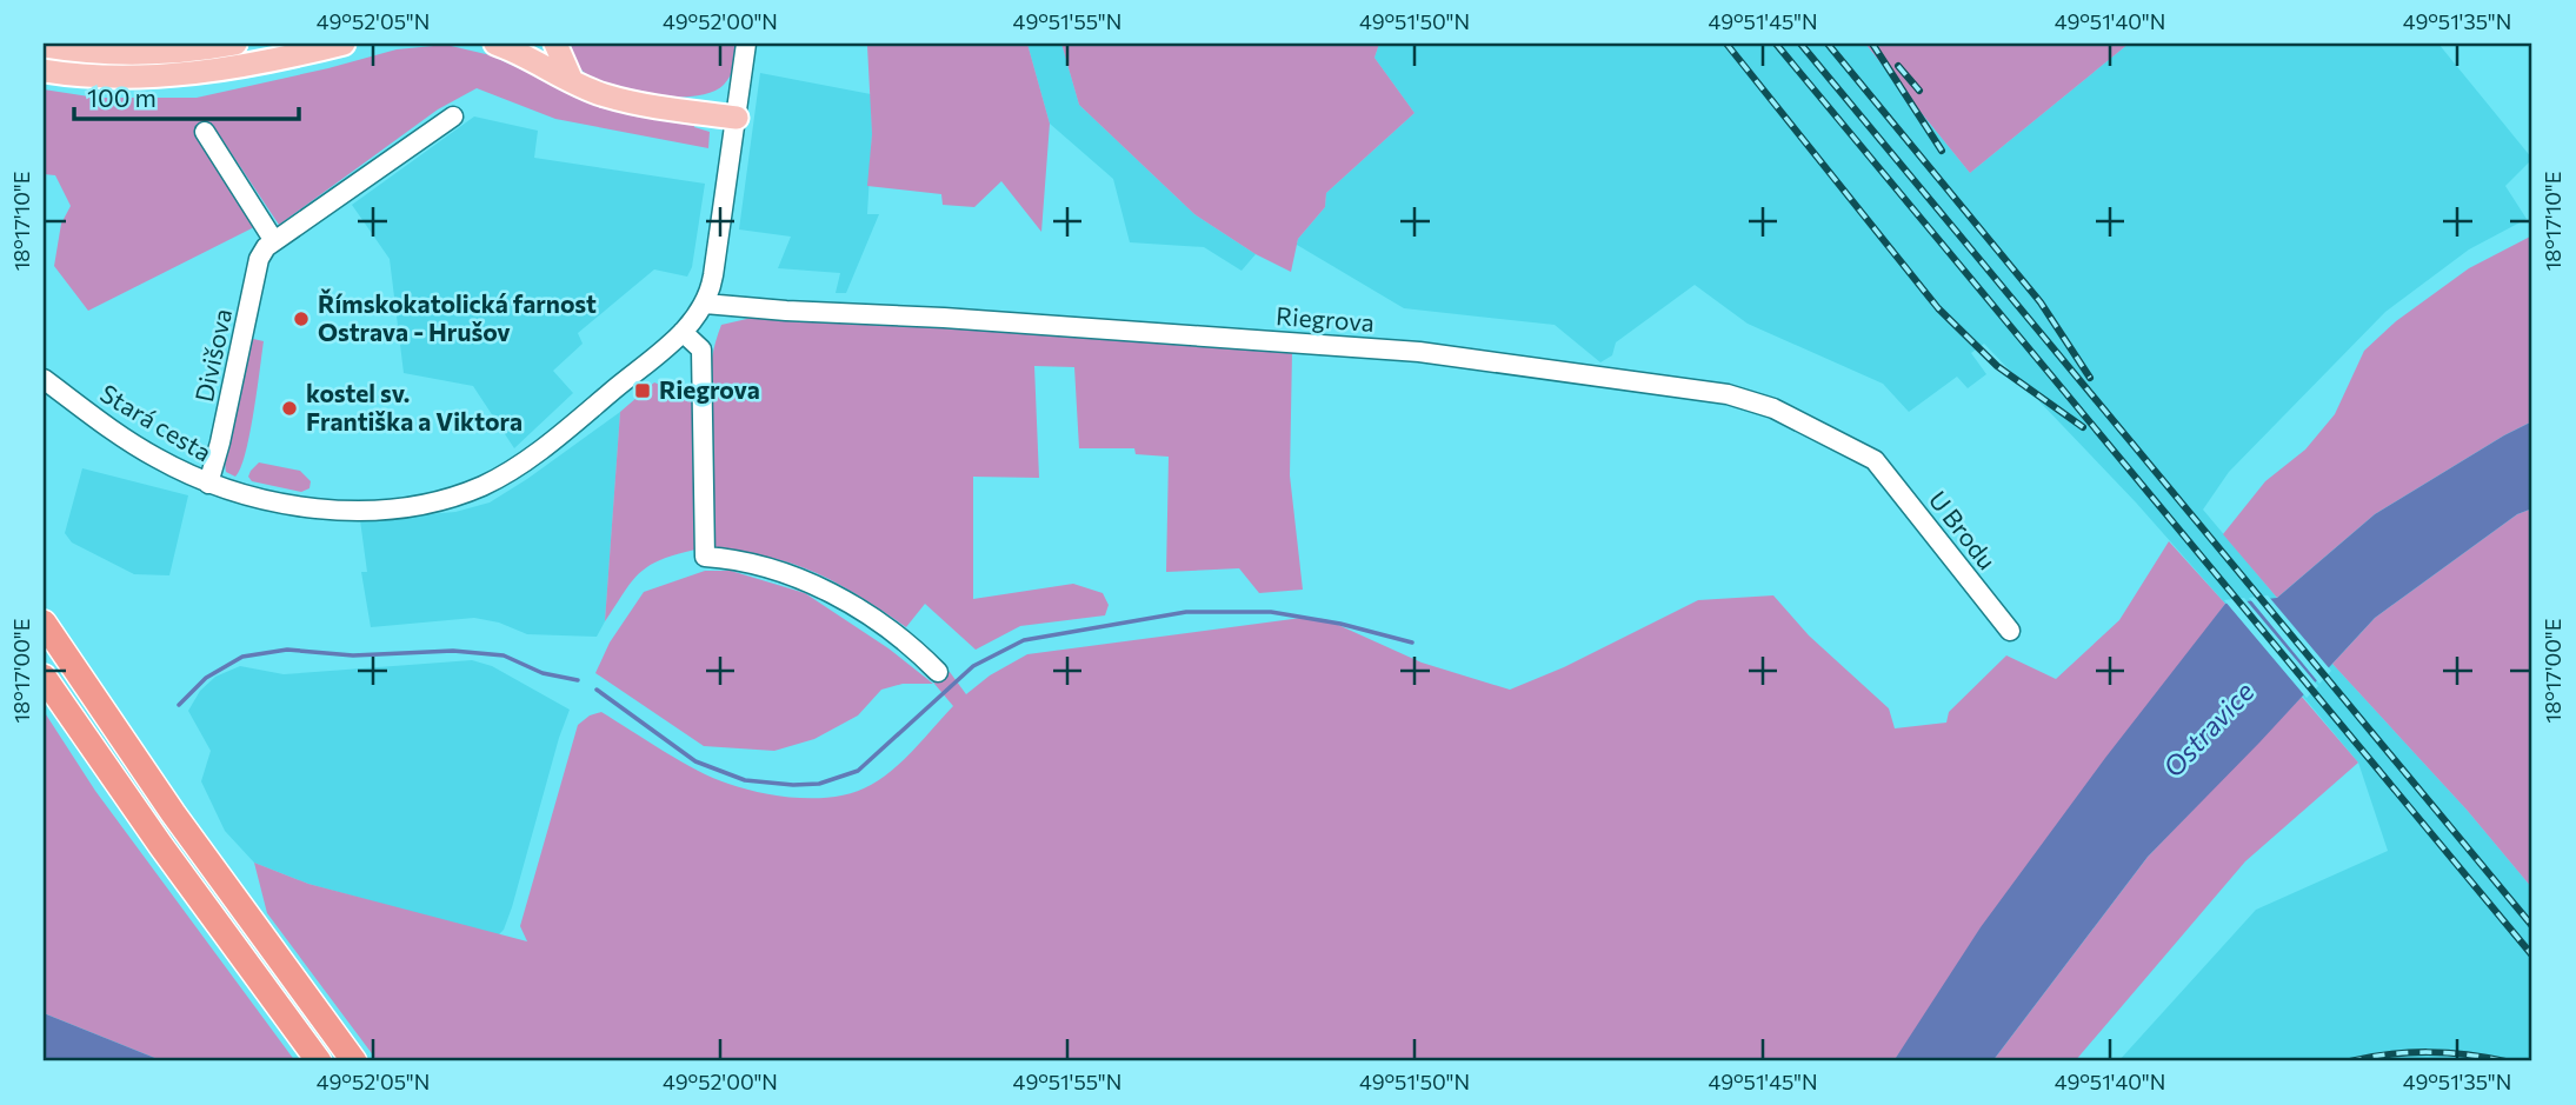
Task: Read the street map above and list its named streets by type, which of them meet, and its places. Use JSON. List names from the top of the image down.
{
  "streets": {
    "street": [
      "Riegrova",
      "Divišova",
      "Stará cesta",
      "U Brodu"
    ]
  },
  "crossings": [
    ["Riegrova", "Stará cesta"],
    ["Riegrova", "U Brodu"],
    ["Divišova", "Stará cesta"]
  ],
  "water": ["Ostravice"],
  "places": {
    "other": ["Římskokatolická farnost Ostrava - Hrušov", "kostel sv. Františka a Viktora"],
    "transit": ["Riegrova"]
  },
  "scale_bar": "100 m",
  "coordinates": [
    "49°52'05\"N",
    "49°52'00\"N",
    "49°51'55\"N",
    "49°51'50\"N",
    "49°51'45\"N",
    "49°51'40\"N",
    "49°51'35\"N",
    "18°17'10\"E",
    "18°17'00\"E"
  ]
}
